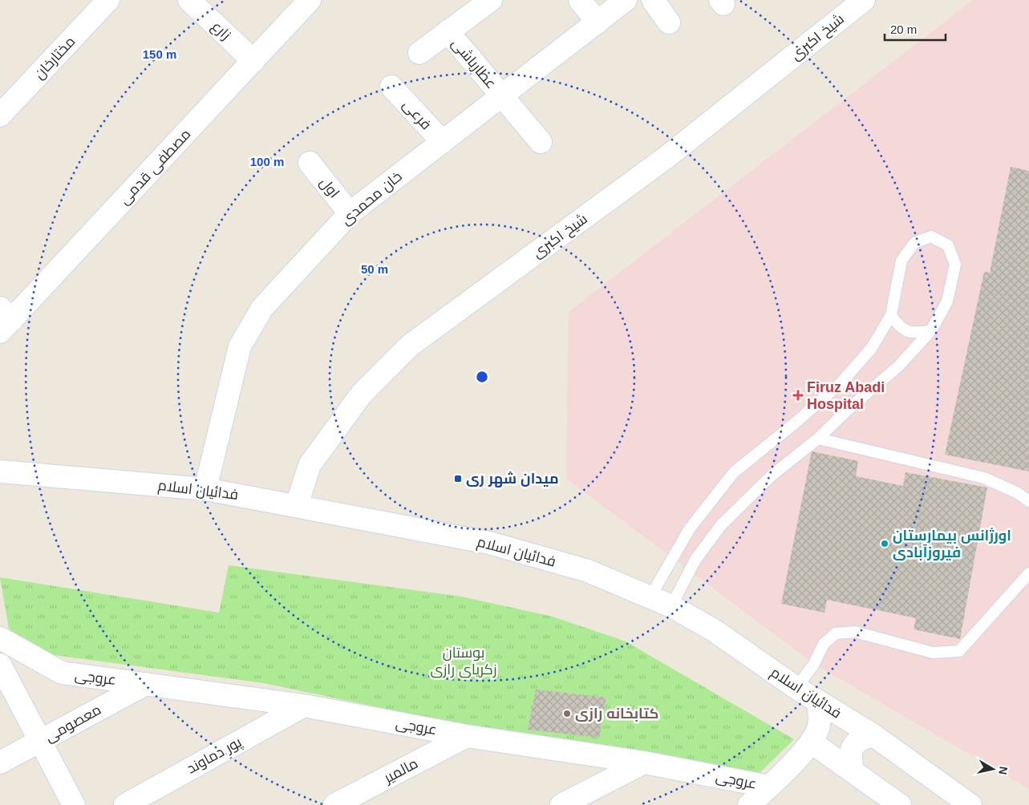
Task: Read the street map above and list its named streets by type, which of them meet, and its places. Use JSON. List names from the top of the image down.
{
  "streets": {
    "street": [
      "زارع",
      "شیخ اکبری",
      "مختارخان",
      "عطارباشی",
      "فرعی",
      "مصطفی قدمی",
      "اول",
      "خان محمدی",
      "فدائیان اسلام",
      "عروجی",
      "معصومی",
      "پور دماوند",
      "مالمیر"
    ]
  },
  "crossings": [
    ["زارع", "مصطفی قدمی"],
    ["شیخ اکبری", "فدائیان اسلام"],
    ["عطارباشی", "خان محمدی"],
    ["فرعی", "خان محمدی"],
    ["اول", "خان محمدی"],
    ["خان محمدی", "فدائیان اسلام"],
    ["عروجی", "معصومی"],
    ["عروجی", "پور دماوند"],
    ["عروجی", "مالمیر"]
  ],
  "parks": ["بوستان زکریای رازی"],
  "places": {
    "health": ["Firuz Abadi Hospital"],
    "transit": ["میدان شهر ری"],
    "other": ["اورژانس بیمارستان فیروزآبادی", "کتابخانه رازی"]
  },
  "scale_bar": "20 m",
  "north": "right",
  "rings": ["150 m", "100 m", "50 m"]
}
